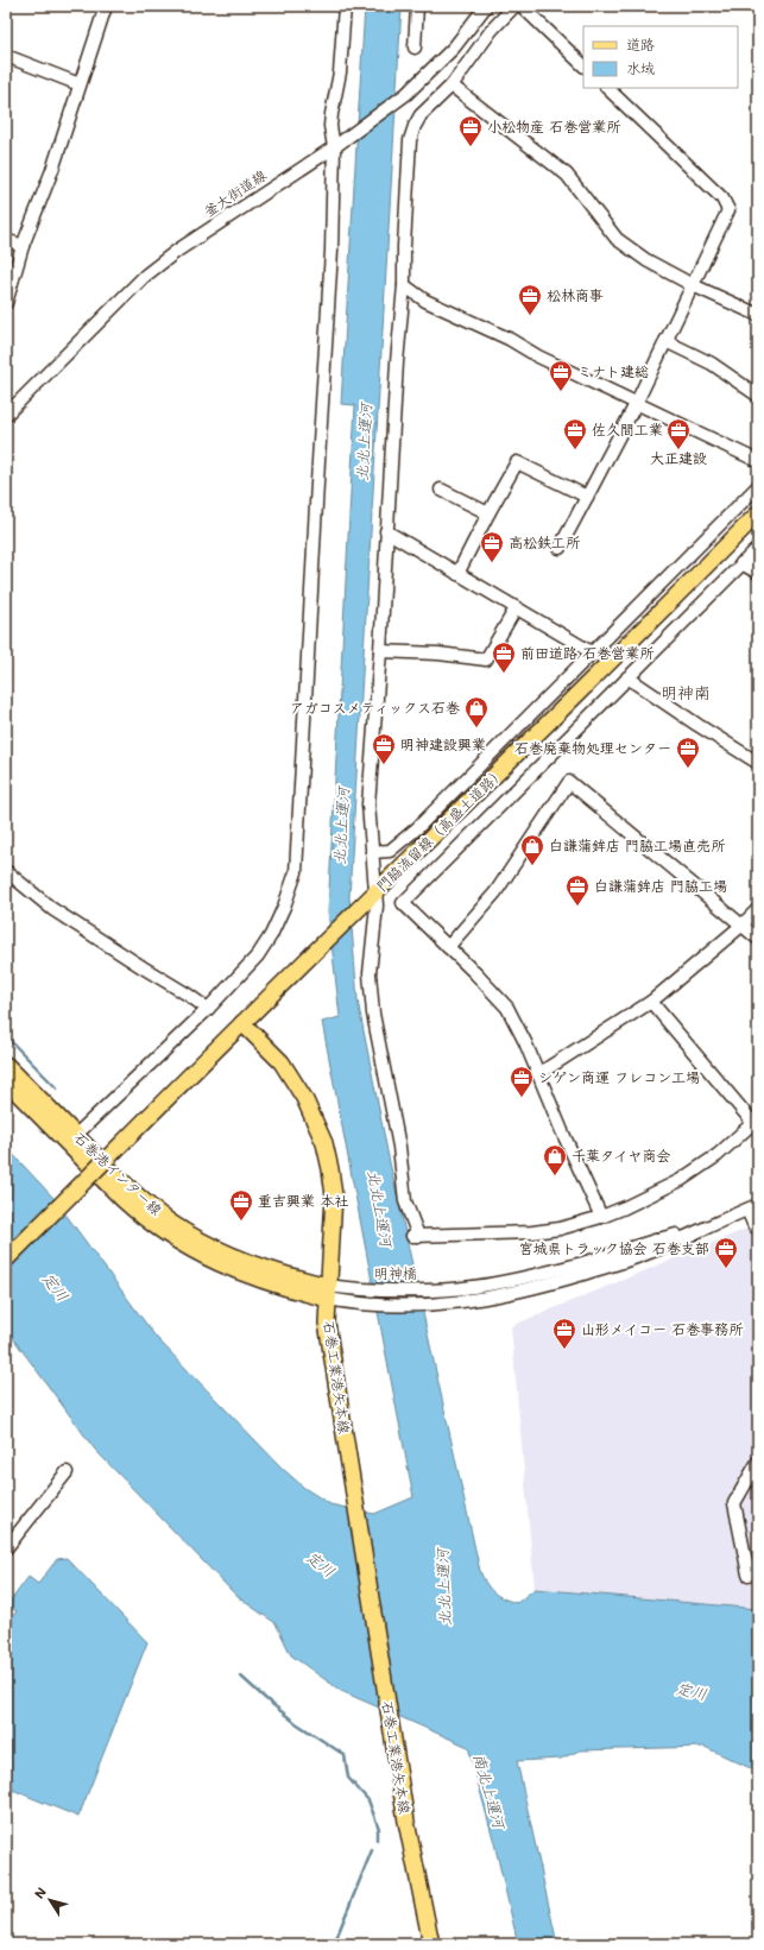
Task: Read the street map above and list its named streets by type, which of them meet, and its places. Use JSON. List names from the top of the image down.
{
  "streets": {
    "main road": ["門脇流留線（高盛土道路）", "石巻港インター線", "石巻工業港矢本線"],
    "street": ["釜大街道線", "明神橋"]
  },
  "crossings": [
    ["門脇流留線（高盛土道路）", "石巻工業港矢本線"],
    ["石巻港インター線", "明神橋"],
    ["石巻港インター線", "石巻工業港矢本線"],
    ["明神橋", "石巻工業港矢本線"]
  ],
  "districts": ["明神南"],
  "water": ["北北上運河", "定川", "南北上運河"],
  "places": {
    "office": [
      "小松物産 石巻営業所",
      "松林商事",
      "ミナト建総",
      "佐久間工業",
      "大正建設",
      "高松鉄工所",
      "前田道路 石巻営業所",
      "明神建設興業",
      "石巻廃棄物処理センター",
      "白謙蒲鉾店 門脇工場",
      "シゲン商運 フレコン工場",
      "重吉興業 本社",
      "宮城県トラック協会 石巻支部",
      "山形メイコー 石巻事務所"
    ],
    "shop": ["アガコスメティックス石巻", "白謙蒲鉾店 門脇工場直売所", "千葉タイヤ商会"]
  },
  "legend": ["道路", "水域"],
  "north": "top left"
}
